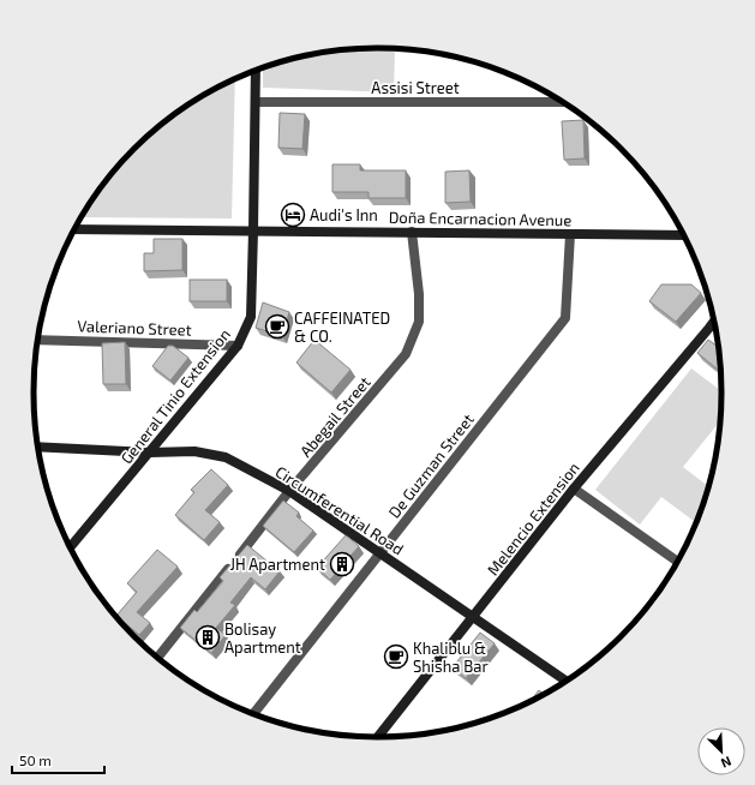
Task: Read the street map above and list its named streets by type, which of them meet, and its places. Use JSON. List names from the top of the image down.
{
  "streets": {
    "street": [
      "Assisi Street",
      "Doña Encarnacion Avenue",
      "Valeriano Street",
      "General Tinio Extension",
      "Abegail Street",
      "De Guzman Street",
      "Circumferential Road",
      "Melencio Extension"
    ]
  },
  "crossings": [
    ["Assisi Street", "General Tinio Extension"],
    ["Doña Encarnacion Avenue", "General Tinio Extension"],
    ["Doña Encarnacion Avenue", "Abegail Street"],
    ["Doña Encarnacion Avenue", "De Guzman Street"],
    ["Valeriano Street", "General Tinio Extension"],
    ["General Tinio Extension", "Circumferential Road"],
    ["Abegail Street", "Circumferential Road"],
    ["De Guzman Street", "Circumferential Road"],
    ["Circumferential Road", "Melencio Extension"]
  ],
  "places": {
    "hotel": ["Audi's Inn"],
    "cafe": ["CAFFEINATED & CO.", "Khaliblu & Shisha Bar"],
    "building": ["JH Apartment", "Bolisay Apartment"]
  },
  "scale_bar": "50 m",
  "north": "bottom right"
}
